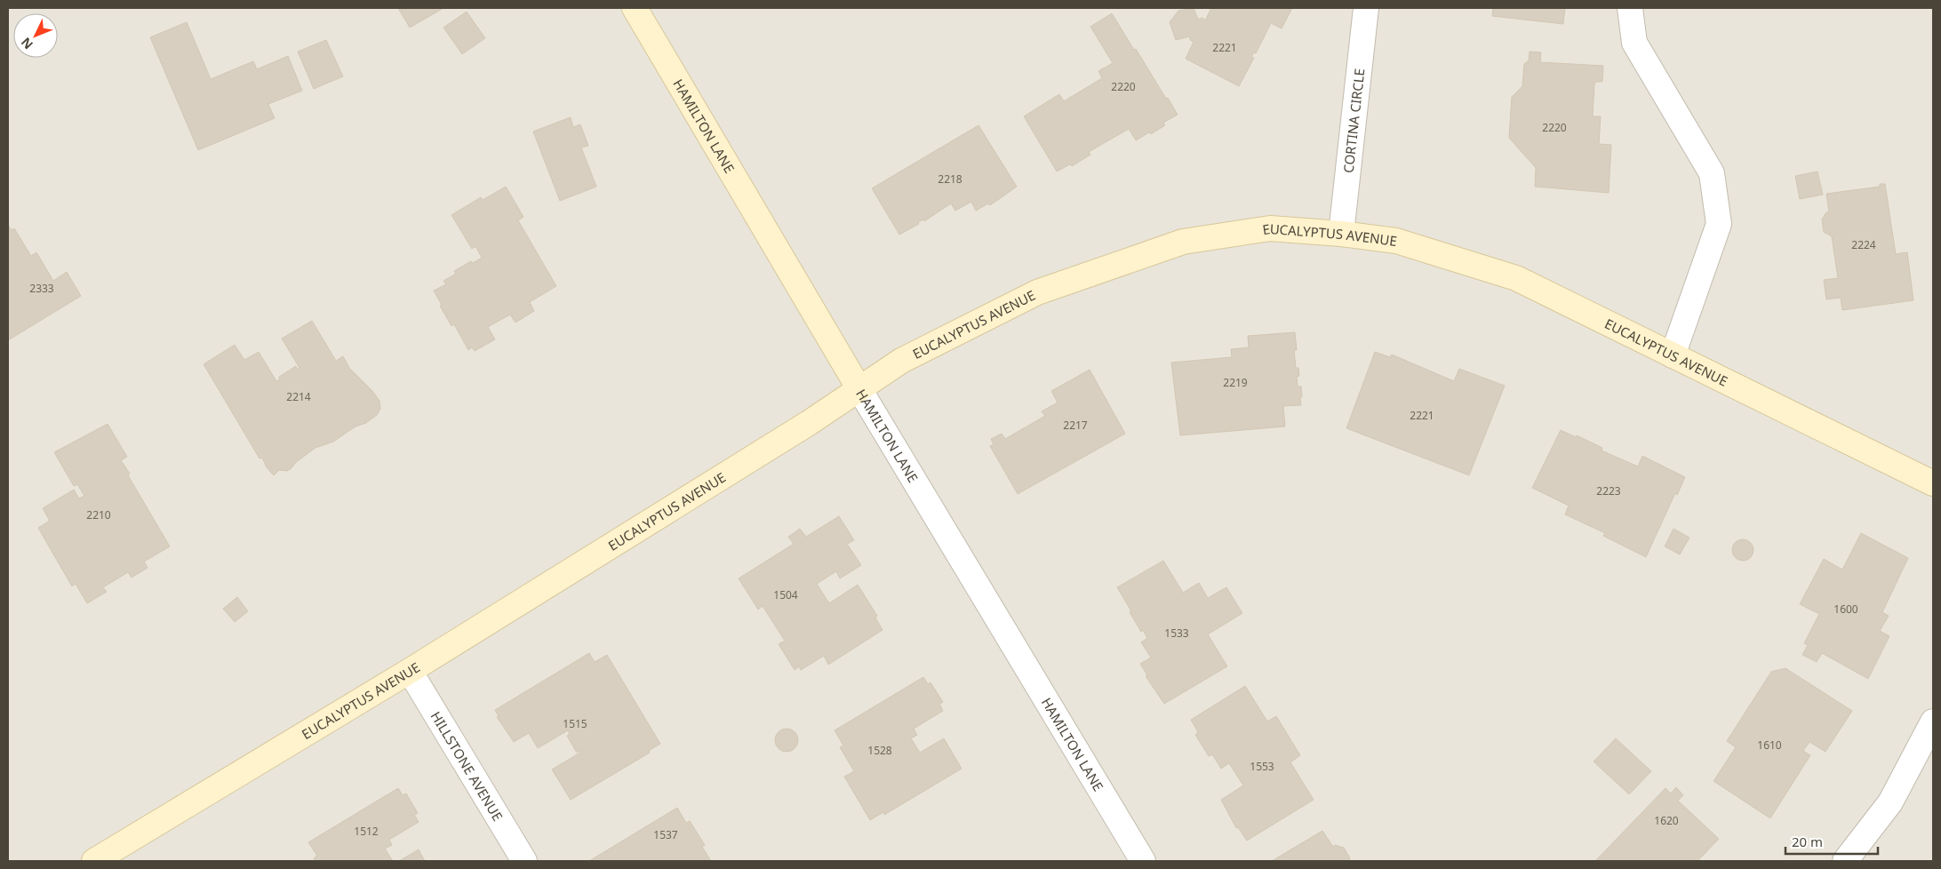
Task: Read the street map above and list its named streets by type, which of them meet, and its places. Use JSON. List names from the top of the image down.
{
  "streets": {
    "street": [
      "CORTINA CIRCLE",
      "HAMILTON LANE",
      "EUCALYPTUS AVENUE",
      "HILLSTONE AVENUE"
    ]
  },
  "crossings": [
    ["CORTINA CIRCLE", "EUCALYPTUS AVENUE"],
    ["HAMILTON LANE", "EUCALYPTUS AVENUE"],
    ["EUCALYPTUS AVENUE", "HILLSTONE AVENUE"]
  ],
  "house_numbers": [
    "2221",
    "2220",
    "2220",
    "2218",
    "2224",
    "2333",
    "2219",
    "2214",
    "2221",
    "2217",
    "2223",
    "2210",
    "1504",
    "1600",
    "1533",
    "1515",
    "1610",
    "1528",
    "1553",
    "1620",
    "1512",
    "1537"
  ],
  "scale_bar": "20 m",
  "north": "bottom left"
}
